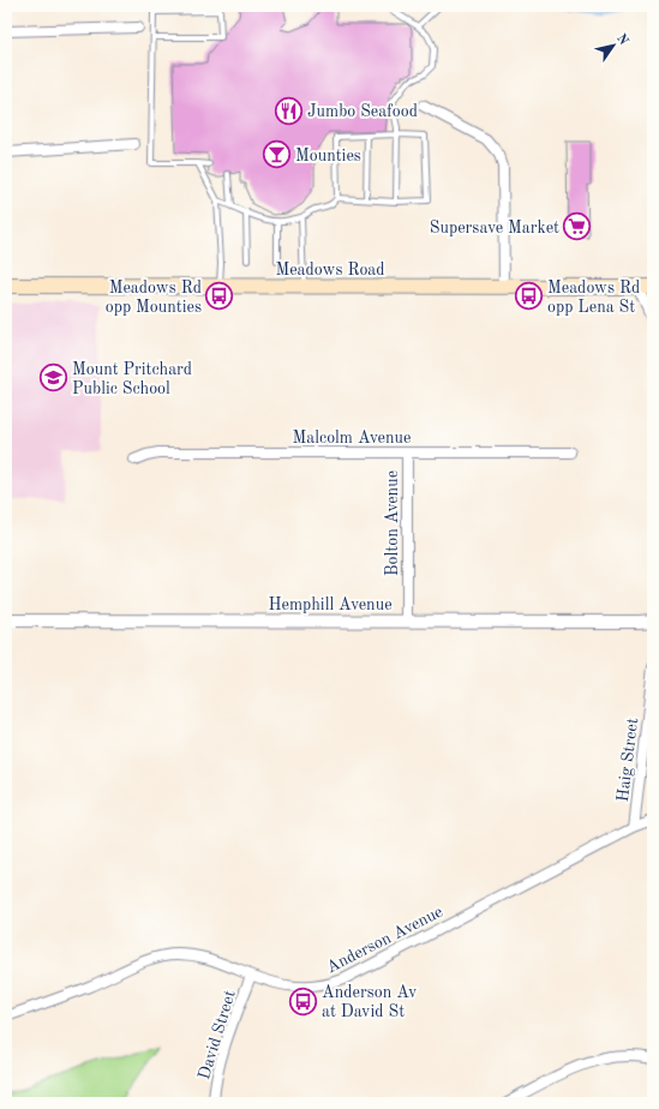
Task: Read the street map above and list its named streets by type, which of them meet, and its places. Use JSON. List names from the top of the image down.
{
  "streets": {
    "main road": ["Meadows Road"],
    "street": [
      "Malcolm Avenue",
      "Bolton Avenue",
      "Hemphill Avenue",
      "Haig Street",
      "Anderson Avenue",
      "David Street"
    ]
  },
  "crossings": [
    ["Malcolm Avenue", "Bolton Avenue"],
    ["Bolton Avenue", "Hemphill Avenue"],
    ["Haig Street", "Anderson Avenue"],
    ["Anderson Avenue", "David Street"]
  ],
  "places": {
    "restaurant": ["Jumbo Seafood"],
    "bar": ["Mounties"],
    "supermarket": ["Supersave Market"],
    "bus stop": ["Meadows Rd opp Mounties", "Meadows Rd opp Lena St", "Anderson Av at David St"],
    "school or university": ["Mount Pritchard Public School"]
  },
  "north": "top right"
}
